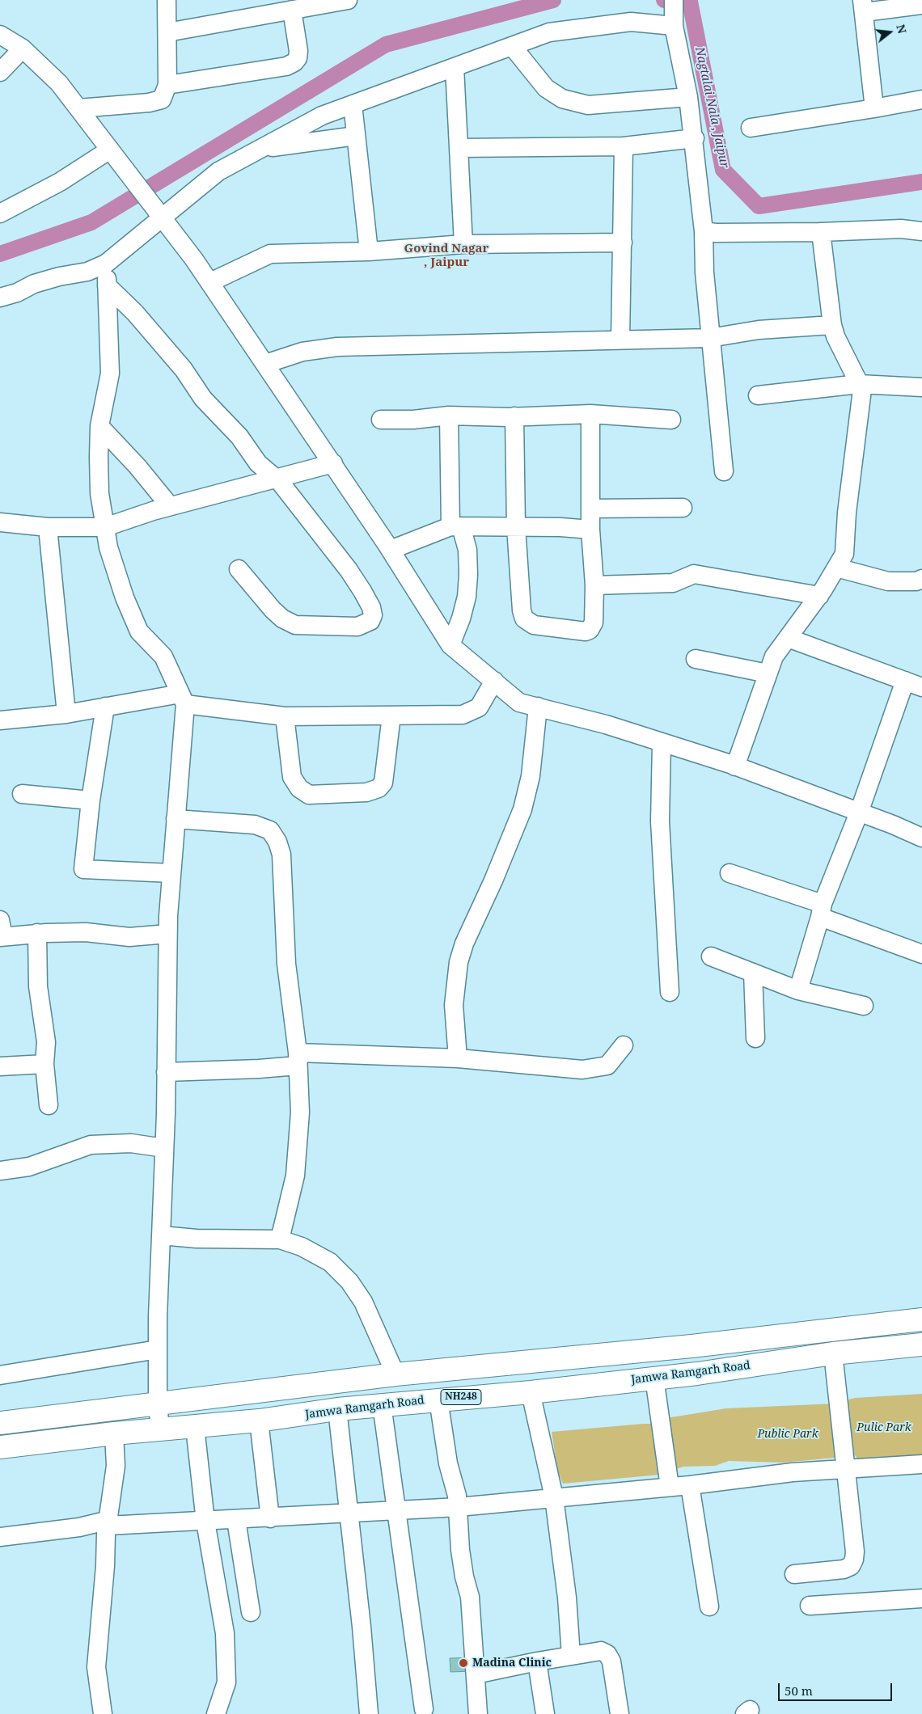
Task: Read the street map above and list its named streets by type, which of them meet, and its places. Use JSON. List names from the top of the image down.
{
  "streets": {
    "highway": ["Jamwa Ramgarh Road", "NH248"]
  },
  "districts": ["Govind Nagar , Jaipur"],
  "water": ["Nagtalai Nala , Jaipur"],
  "parks": ["Pulic Park", "Public Park"],
  "places": ["Madina Clinic"],
  "scale_bar": "50 m",
  "north": "right"
}
